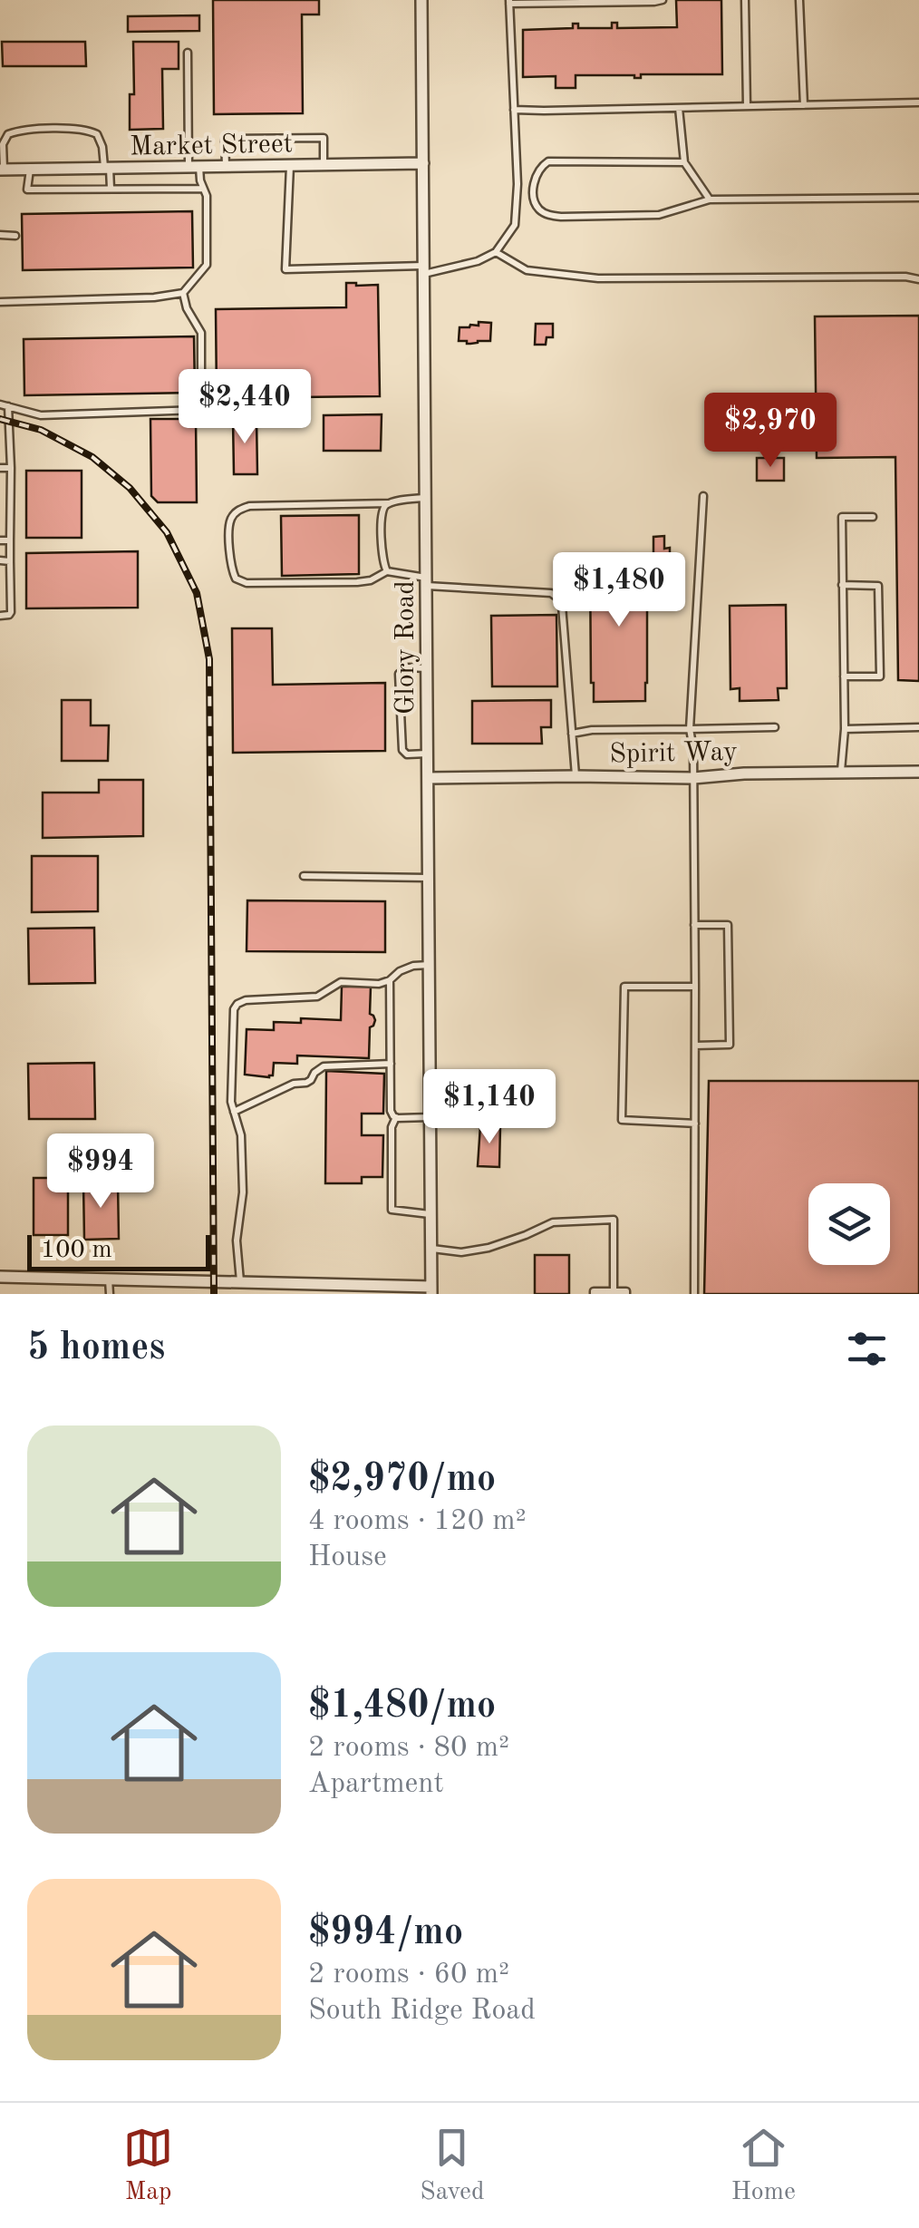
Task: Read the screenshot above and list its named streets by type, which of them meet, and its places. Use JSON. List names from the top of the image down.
{
  "streets": {
    "street": ["Market Street", "Glory Road", "Spirit Way"]
  },
  "crossings": [
    ["Market Street", "Glory Road"],
    ["Glory Road", "Spirit Way"]
  ],
  "scale_bar": "100 m",
  "page": {
    "price": [
      "$2,440",
      "$2,970",
      "$1,480",
      "$1,140",
      "$994"
    ],
    "scale": "100 m",
    "heading": "5 homes",
    "list": [
      {
        "name": "$2,970/mo",
        "note": "4 rooms · 120 m² · House"
      },
      {
        "name": "$1,480/mo",
        "note": "2 rooms · 80 m² · Apartment"
      },
      {
        "name": "$994/mo",
        "note": "2 rooms · 60 m² · South Ridge Road"
      }
    ],
    "tabs": ["Map", "Saved", "Home"]
  }
}
